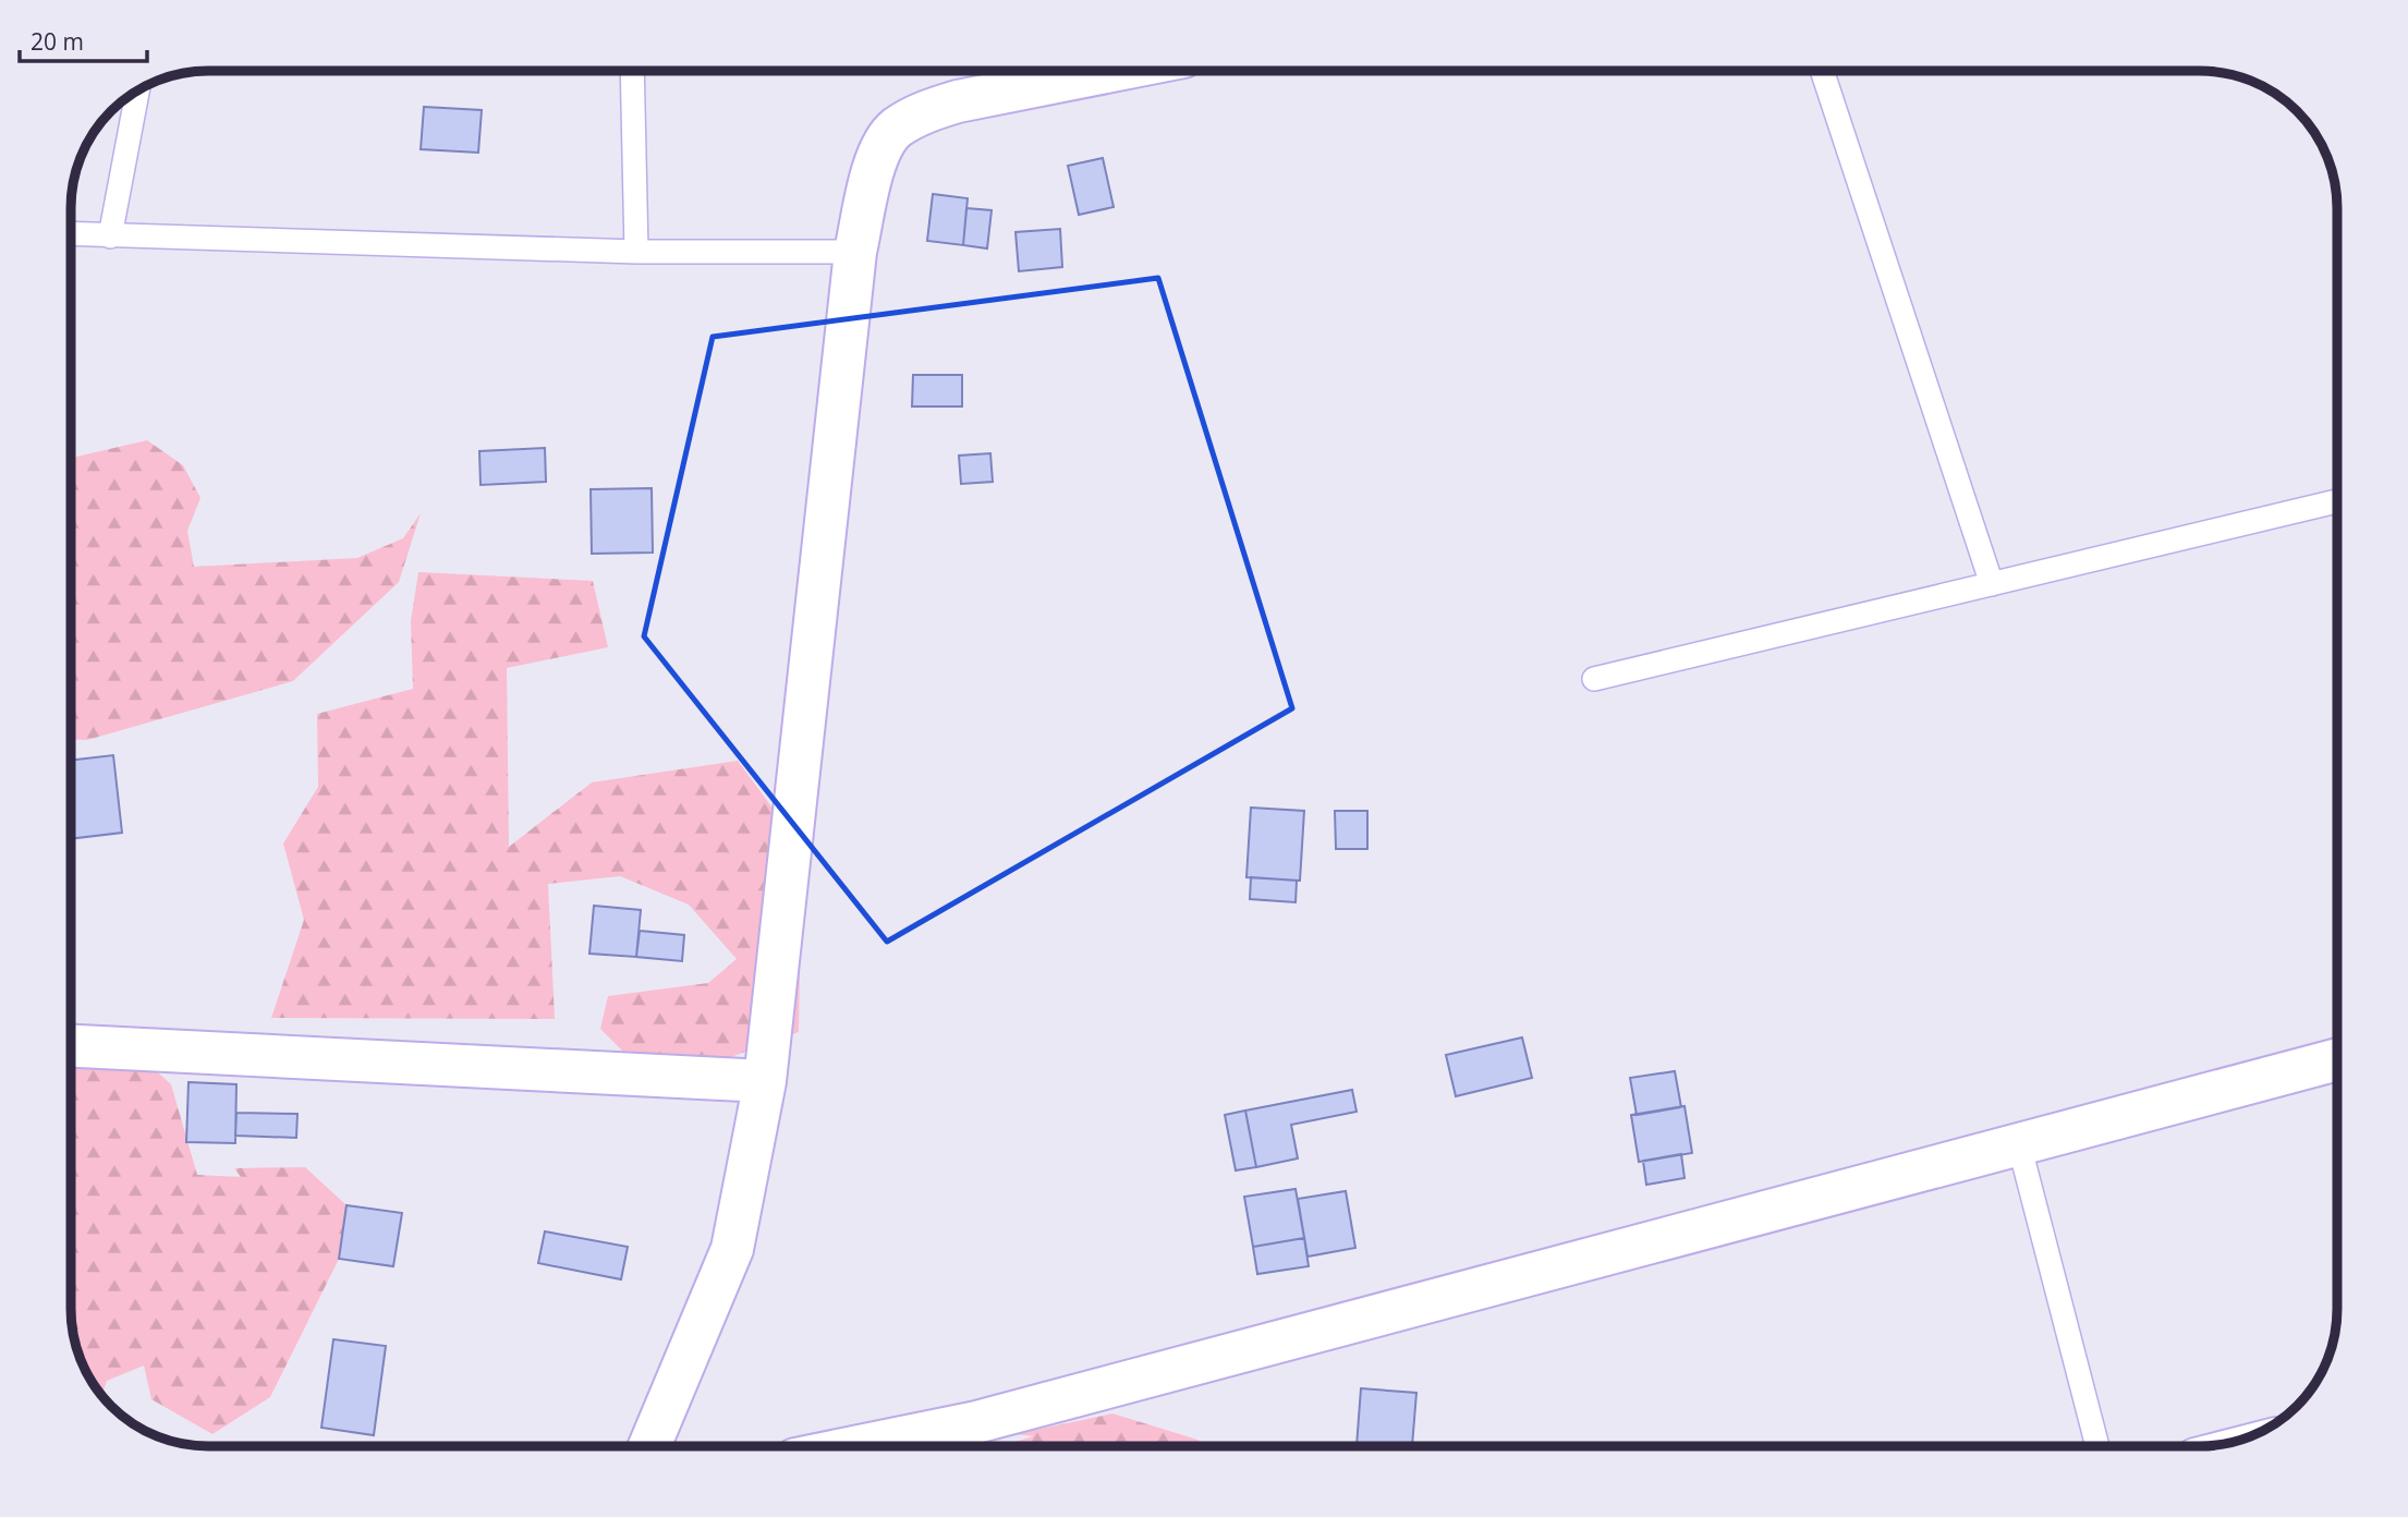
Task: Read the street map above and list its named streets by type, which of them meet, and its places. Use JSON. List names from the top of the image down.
{
  "scale_bar": "20 m"
}
